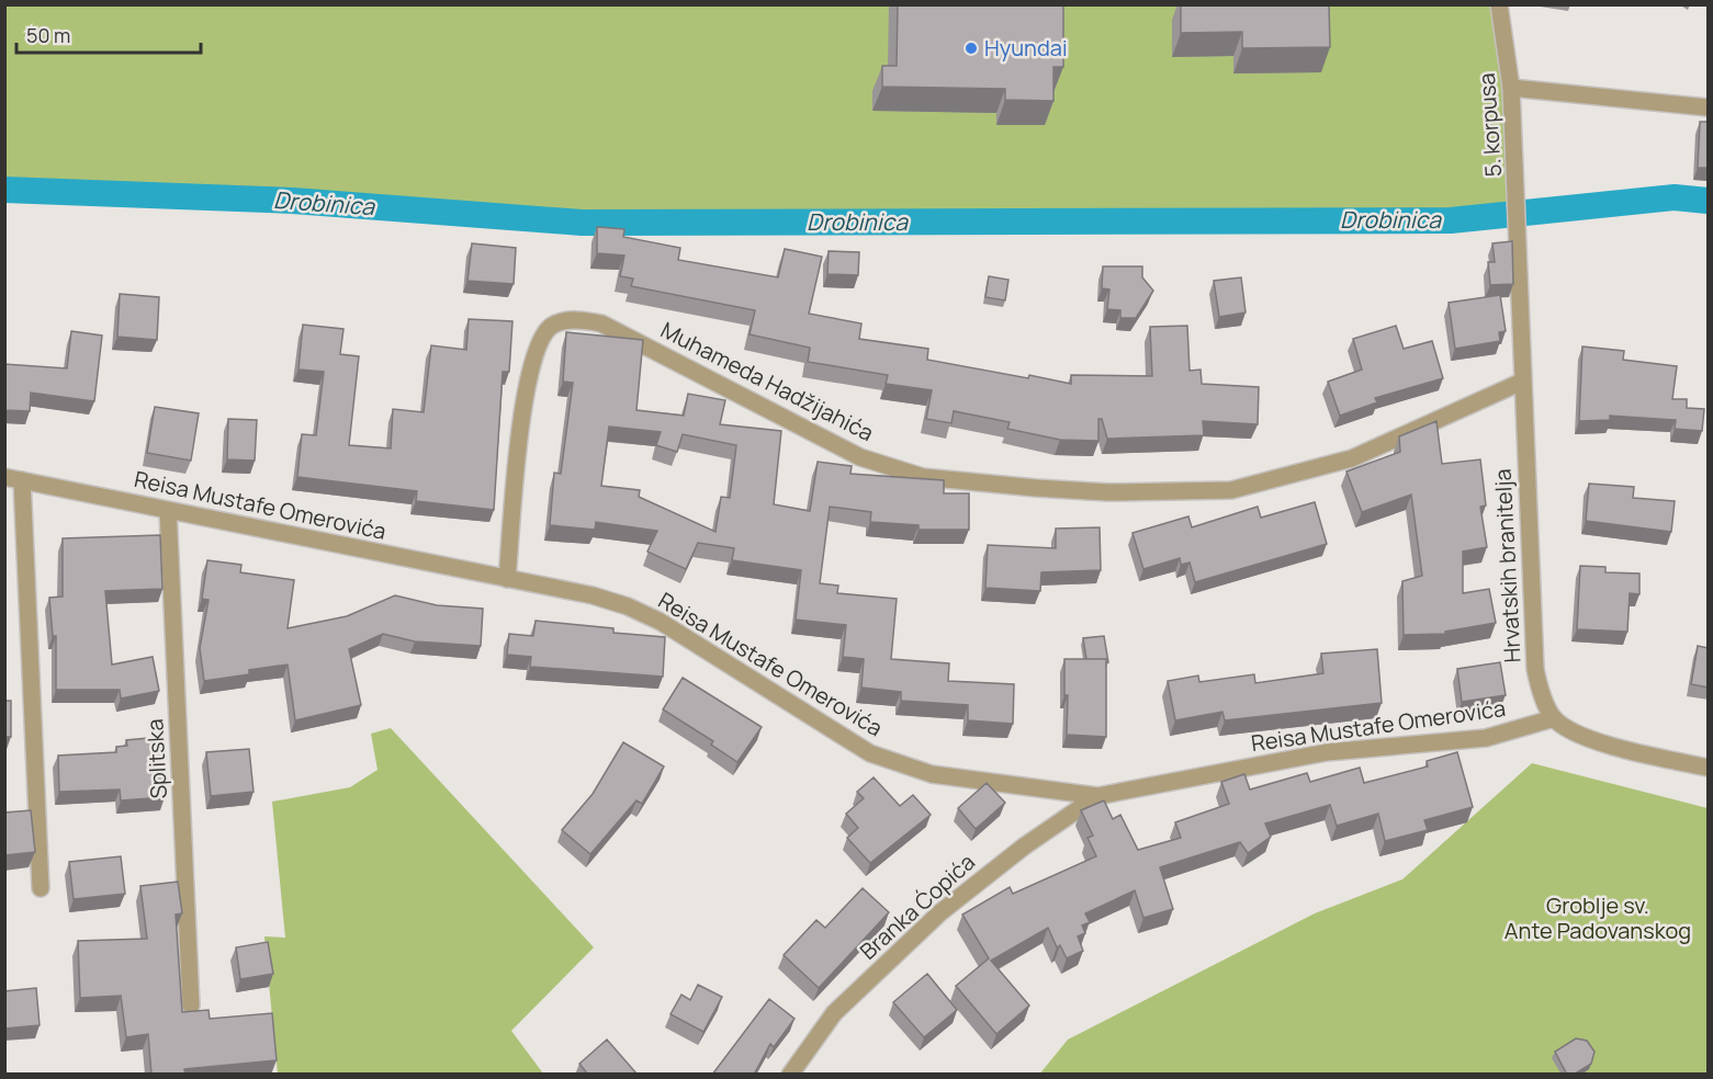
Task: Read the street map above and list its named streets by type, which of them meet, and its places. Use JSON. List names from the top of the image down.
{
  "streets": {
    "street": [
      "5. korpusa",
      "Muhameda Hadžijahića",
      "Reisa Mustafe Omerovića",
      "Hrvatskih branitelja",
      "Splitska",
      "Branka Ćopića"
    ]
  },
  "crossings": [
    ["5. korpusa", "Hrvatskih branitelja"],
    ["Muhameda Hadžijahića", "Reisa Mustafe Omerovića"],
    ["Muhameda Hadžijahića", "Hrvatskih branitelja"],
    ["Reisa Mustafe Omerovića", "Hrvatskih branitelja"],
    ["Reisa Mustafe Omerovića", "Splitska"],
    ["Reisa Mustafe Omerovića", "Branka Ćopića"]
  ],
  "water": ["Drobinica"],
  "parks": ["Groblje sv. Ante Padovanskog"],
  "places": ["Hyundai"],
  "scale_bar": "50 m"
}
